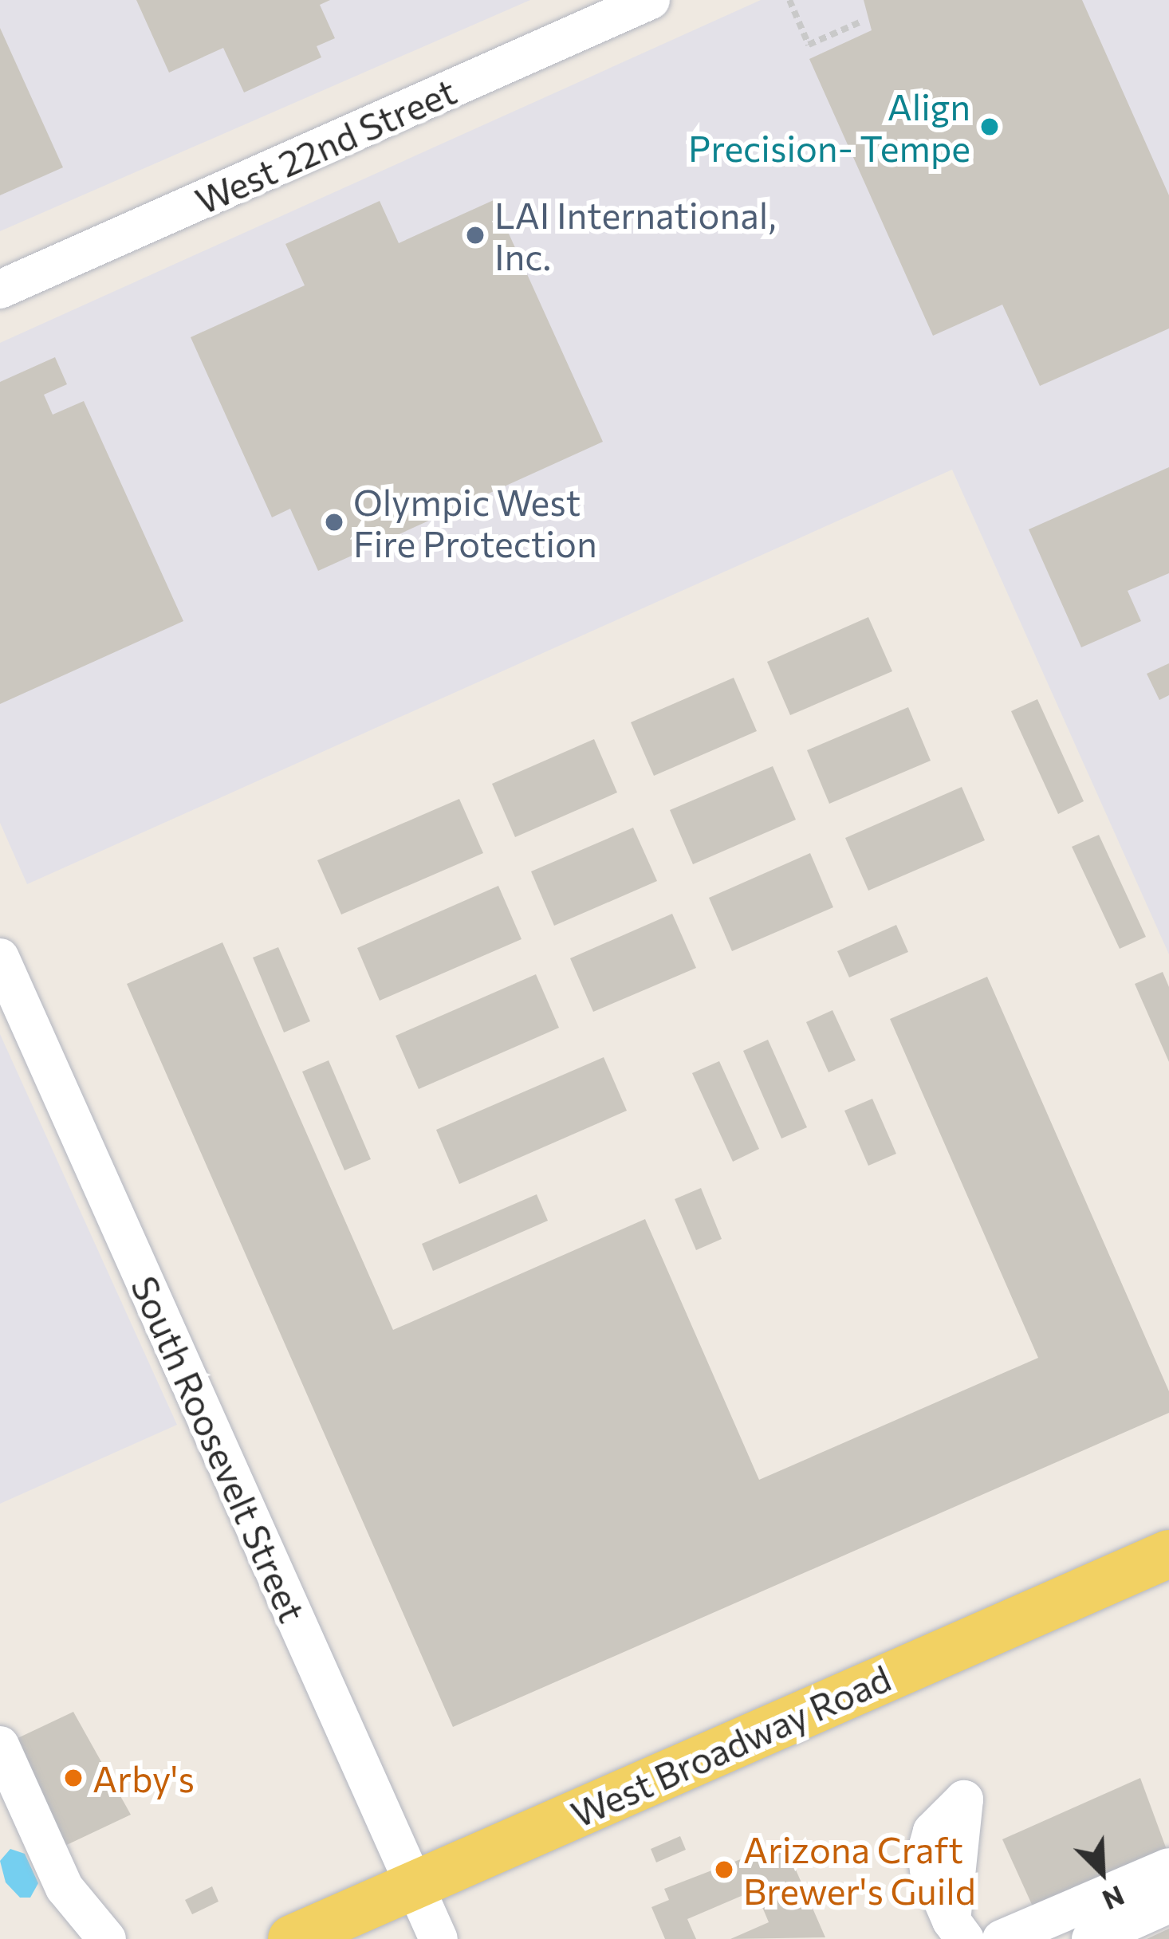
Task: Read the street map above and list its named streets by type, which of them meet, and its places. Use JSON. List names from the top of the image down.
{
  "streets": {
    "main road": ["West Broadway Road"],
    "street": ["West 22nd Street", "South Roosevelt Street"]
  },
  "crossings": [
    ["South Roosevelt Street", "West Broadway Road"]
  ],
  "places": [
    "Align Precision- Tempe",
    "LAI International, Inc.",
    "Olympic West Fire Protection",
    "Arby's",
    "Arizona Craft Brewer's Guild"
  ],
  "north": "bottom right"
}
